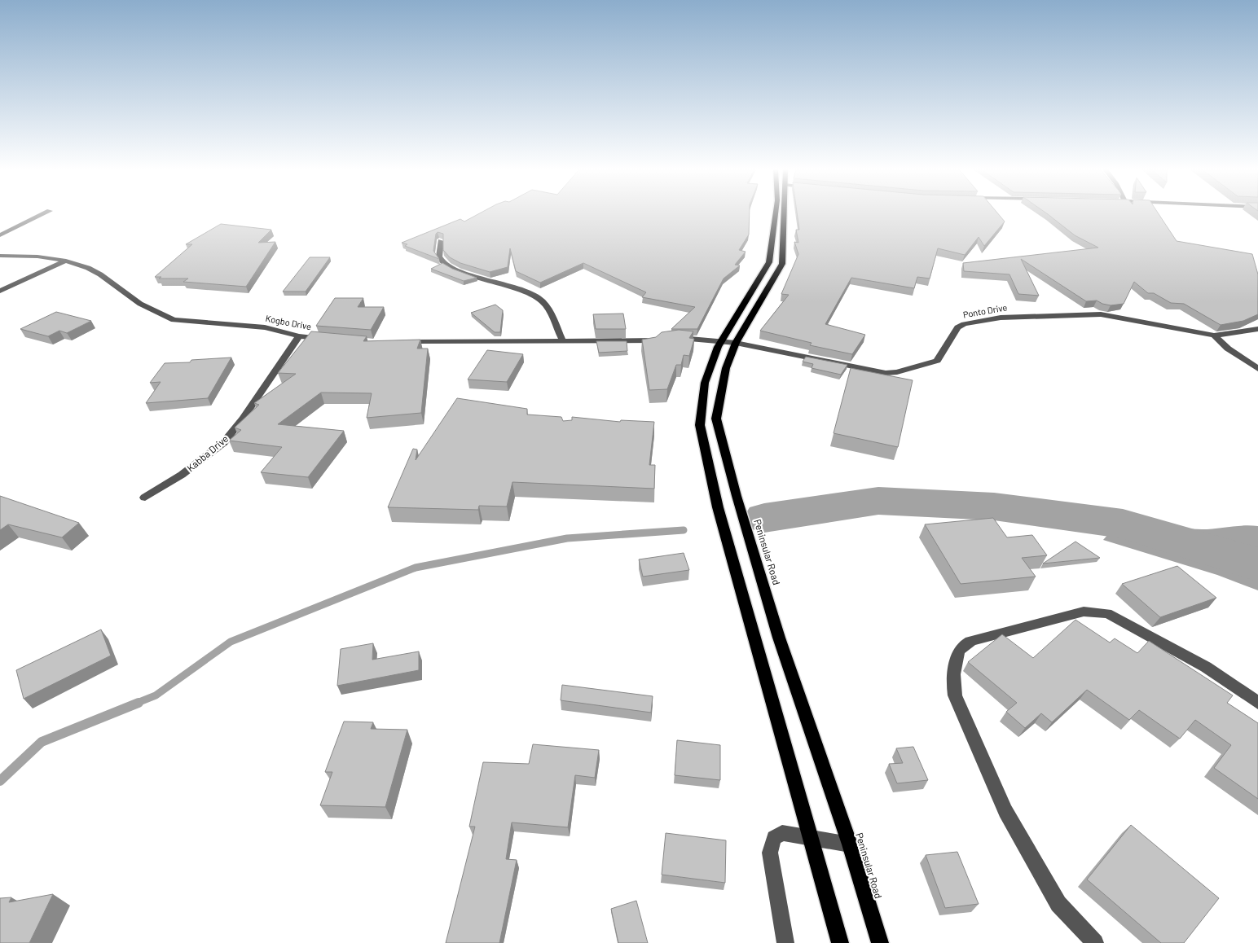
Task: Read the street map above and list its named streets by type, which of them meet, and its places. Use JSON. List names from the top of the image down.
{
  "streets": {
    "main road": ["Peninsular Road"],
    "street": ["Ponto Drive", "Kogbo Drive", "Kabba Drive"]
  },
  "crossings": [
    ["Ponto Drive", "Peninsular Road"],
    ["Kogbo Drive", "Kabba Drive"]
  ]
}
